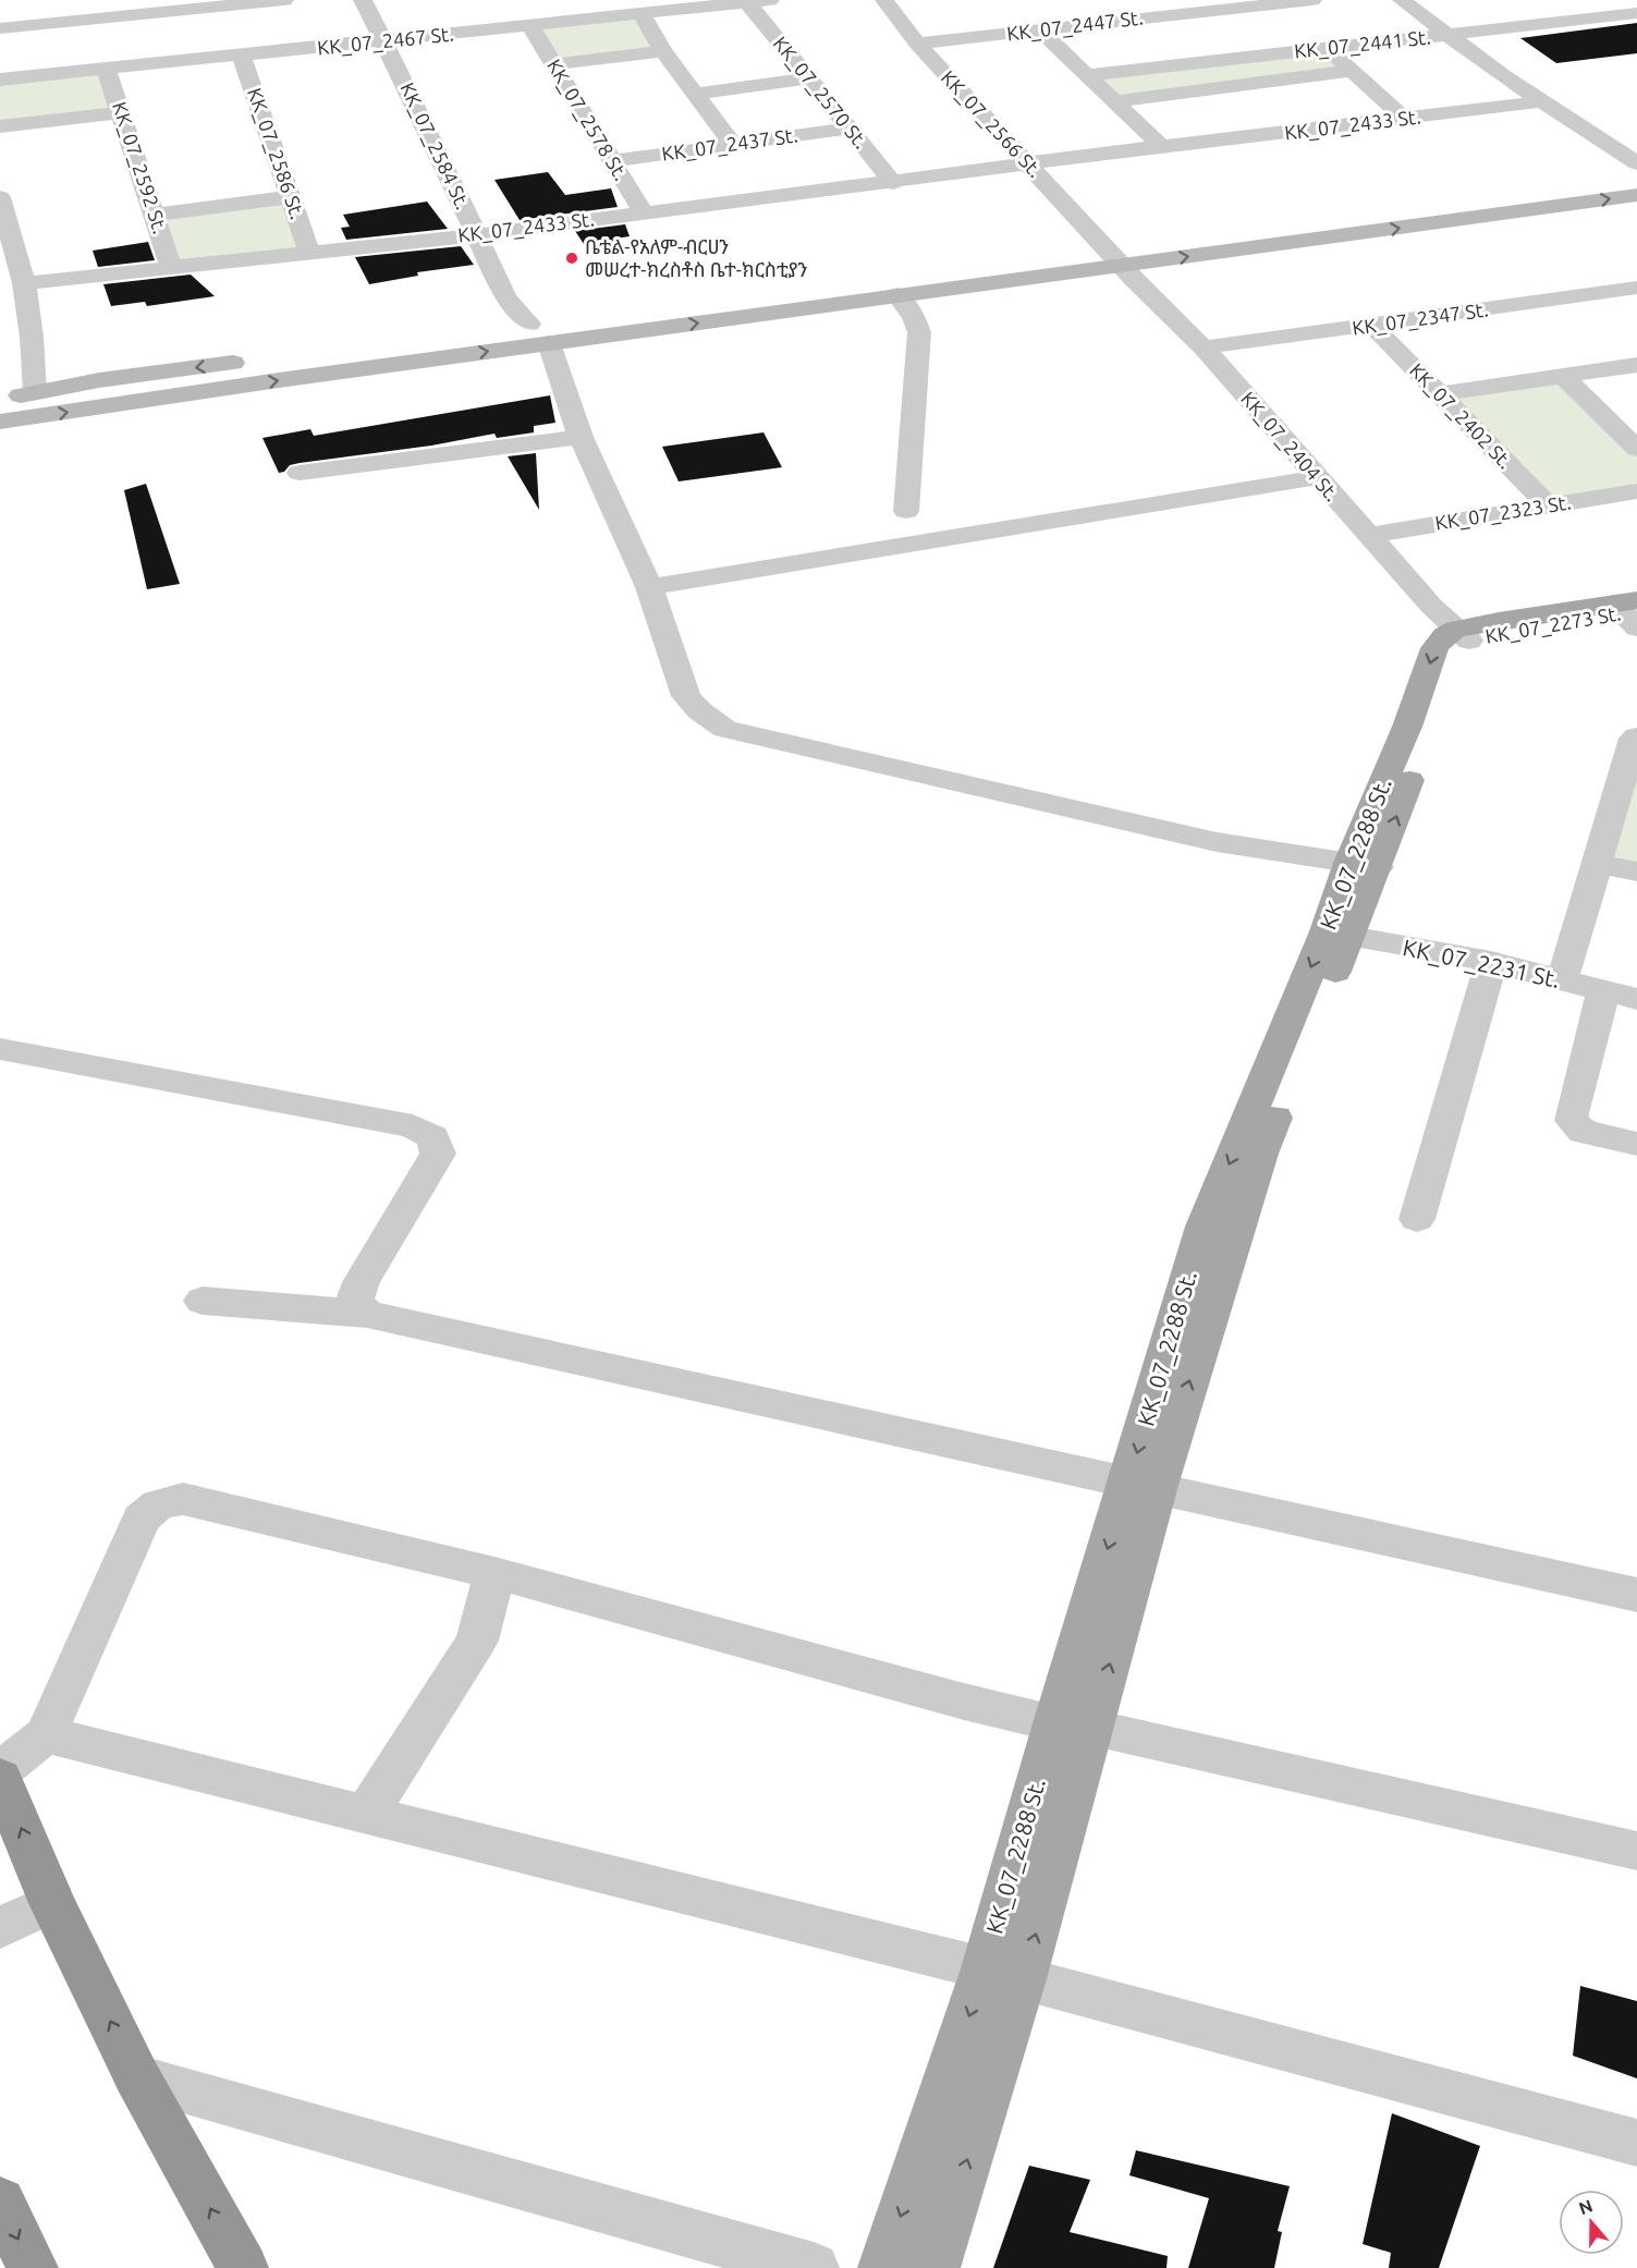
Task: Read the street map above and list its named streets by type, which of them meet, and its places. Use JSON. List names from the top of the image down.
{
  "streets": {
    "main road": ["KK_07_2288 St."],
    "street": [
      "KK_07_2447 St.",
      "KK_07_2467 St.",
      "KK_07_2441 St.",
      "KK_07_2570 St.",
      "KK_07_2578 St.",
      "KK_07_2566 St.",
      "KK_07_2433 St.",
      "KK_07_2437 St.",
      "KK_07_2584 St.",
      "KK_07_2586 St.",
      "KK_07_2592 St.",
      "KK_07_2347 St.",
      "KK_07_2402 St.",
      "KK_07_2404 St.",
      "KK_07_2323 St.",
      "KK_07_2231 St."
    ]
  },
  "crossings": [
    ["KK_07_2447 St.", "KK_07_2566 St."],
    ["KK_07_2467 St.", "KK_07_2570 St."],
    ["KK_07_2467 St.", "KK_07_2578 St."],
    ["KK_07_2467 St.", "KK_07_2584 St."],
    ["KK_07_2467 St.", "KK_07_2586 St."],
    ["KK_07_2467 St.", "KK_07_2592 St."],
    ["KK_07_2570 St.", "KK_07_2433 St."],
    ["KK_07_2570 St.", "KK_07_2437 St."],
    ["KK_07_2578 St.", "KK_07_2433 St."],
    ["KK_07_2578 St.", "KK_07_2437 St."],
    ["KK_07_2566 St.", "KK_07_2433 St."],
    ["KK_07_2566 St.", "KK_07_2404 St."],
    ["KK_07_2433 St.", "KK_07_2584 St."],
    ["KK_07_2433 St.", "KK_07_2586 St."],
    ["KK_07_2433 St.", "KK_07_2592 St."],
    ["KK_07_2347 St.", "KK_07_2402 St."],
    ["KK_07_2347 St.", "KK_07_2404 St."],
    ["KK_07_2402 St.", "KK_07_2323 St."],
    ["KK_07_2404 St.", "KK_07_2323 St."],
    ["KK_07_2404 St.", "KK_07_2288 St."],
    ["KK_07_2288 St.", "KK_07_2231 St."]
  ],
  "places": ["ቤቴል-የአለም-ብርሀን መሠረተ-ክረስቶስ ቤተ-ክርስቲያን"],
  "north": "top"
}
